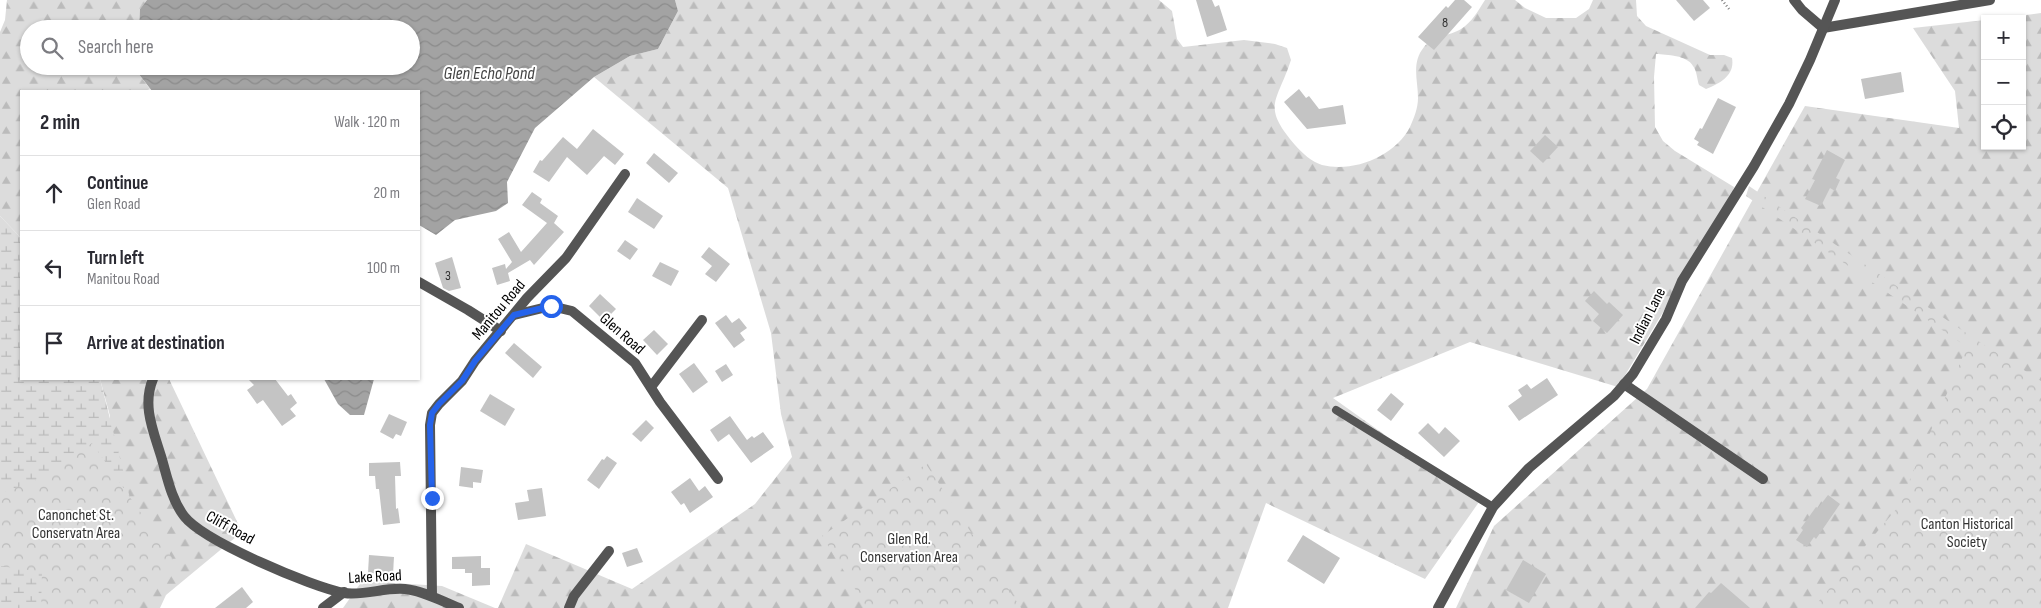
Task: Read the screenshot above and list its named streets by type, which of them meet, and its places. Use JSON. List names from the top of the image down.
{
  "streets": {
    "street": [
      "Manitou Road",
      "Indian Lane",
      "Glen Road",
      "Cliff Road",
      "Lake Road"
    ]
  },
  "crossings": [
    ["Manitou Road", "Glen Road"],
    ["Manitou Road", "Lake Road"],
    ["Cliff Road", "Lake Road"]
  ],
  "water": ["Glen Echo Pond"],
  "parks": ["Canonchet St. Conservatn Area", "Canton Historical Society", "Glen Rd. Conservation Area"],
  "house_numbers": ["8", "3"],
  "page": {
    "map_buttons": ["+", "−"],
    "search": "Search here",
    "heading": ["2 min", "Walk · 120 m"],
    "list": [
      ["Continue", "Glen Road", "20 m"],
      ["Turn left", "Manitou Road", "100 m"],
      "Arrive at destination"
    ]
  }
}
